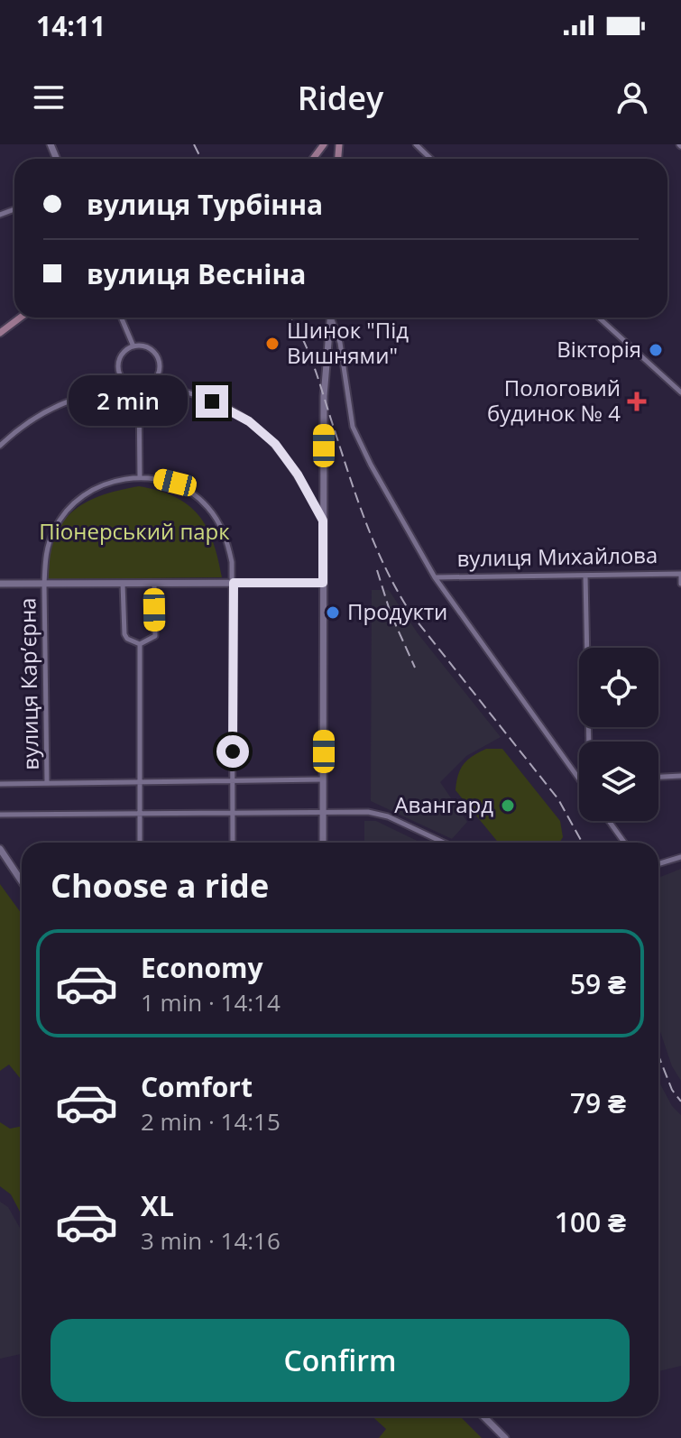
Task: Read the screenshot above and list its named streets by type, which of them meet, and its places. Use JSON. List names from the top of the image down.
{
  "streets": {
    "street": ["вулиця Михайлова", "вулиця Кар’єрна"]
  },
  "parks": ["Піонерський парк"],
  "places": {
    "other": [
      "Шинок \"Під Вишнями\"",
      "Вікторія",
      "Продукти",
      "Авангард"
    ],
    "health": ["Пологовий будинок № 4"]
  },
  "page": {
    "status": "14:11",
    "header": "Ridey",
    "banner": ["вулиця Турбінна", "вулиця Весніна"],
    "bubble": "2 min",
    "heading": "Choose a ride",
    "list": [
      {
        "name": "Economy",
        "note": "1 min · 14:14",
        "value": "59 ₴"
      },
      {
        "name": "Comfort",
        "note": "2 min · 14:15",
        "value": "79 ₴"
      },
      {
        "name": "XL",
        "note": "3 min · 14:16",
        "value": "100 ₴"
      }
    ],
    "buttons": "Confirm"
  }
}
